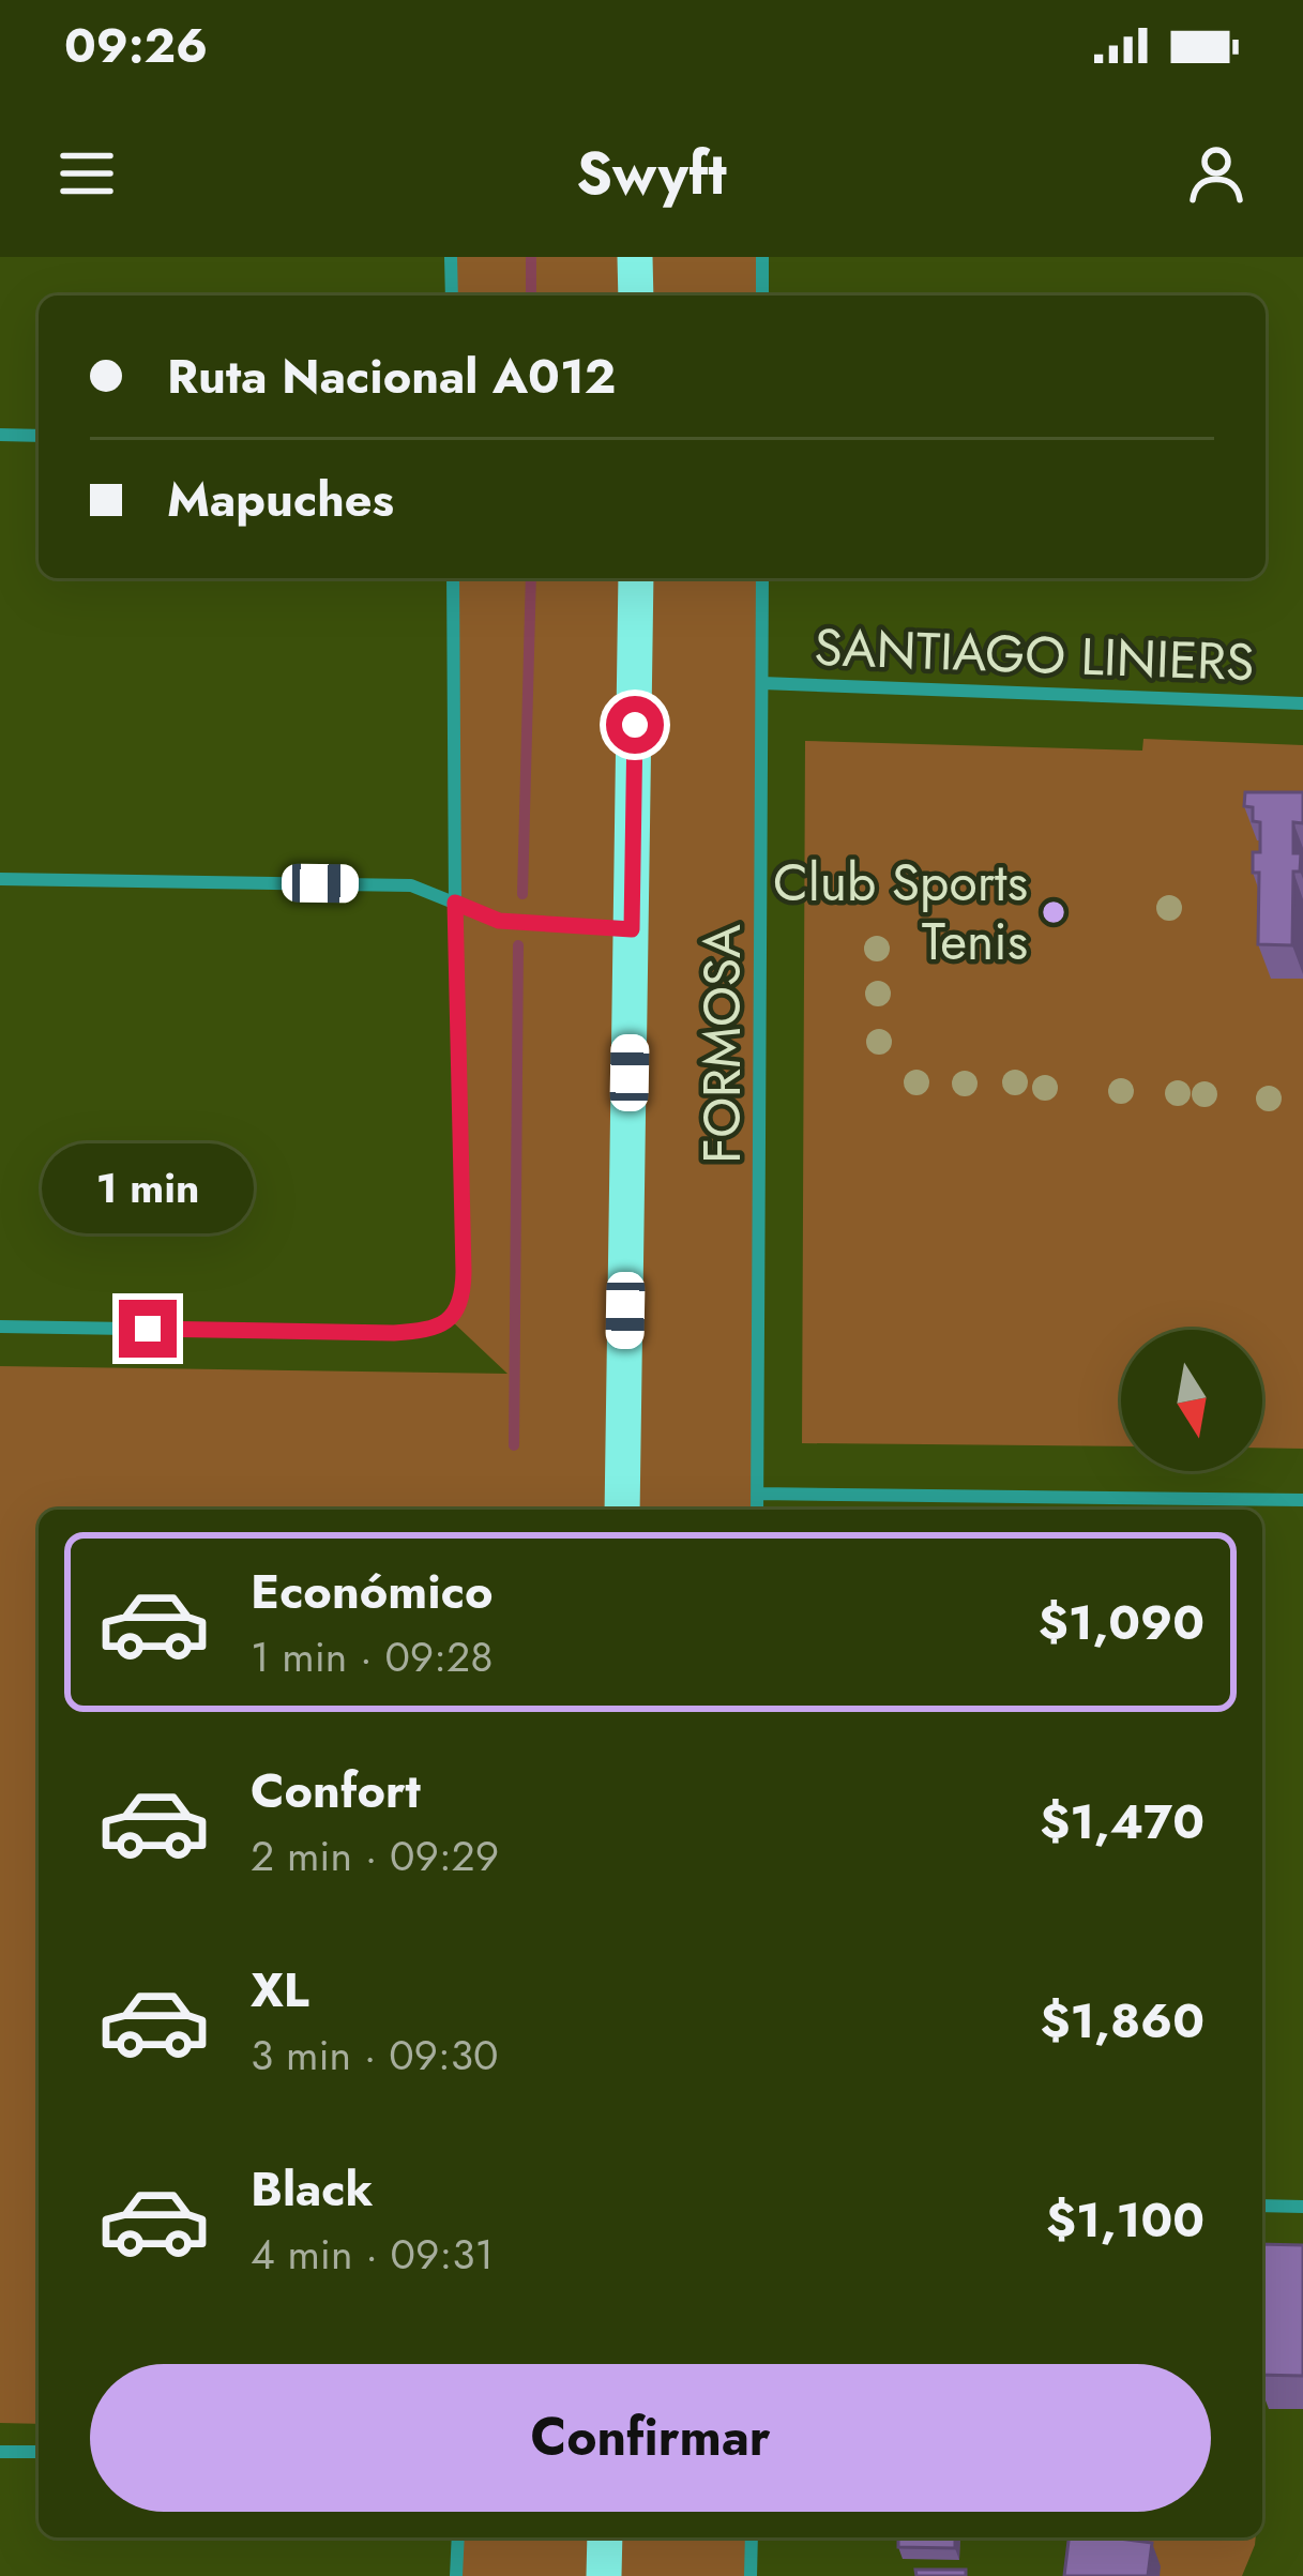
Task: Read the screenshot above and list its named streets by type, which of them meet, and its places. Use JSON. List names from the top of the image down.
{
  "streets": {
    "street": ["SANTIAGO LINIERS", "FORMOSA"]
  },
  "crossings": [
    ["SANTIAGO LINIERS", "FORMOSA"]
  ],
  "places": ["Club Sports Tenis"],
  "north": "bottom",
  "page": {
    "status": "09:26",
    "header": "Swyft",
    "banner": ["Ruta Nacional A012", "Mapuches"],
    "bubble": "1 min",
    "list": [
      {
        "name": "Económico",
        "note": "1 min · 09:28",
        "value": "$1,090"
      },
      {
        "name": "Confort",
        "note": "2 min · 09:29",
        "value": "$1,470"
      },
      {
        "name": "XL",
        "note": "3 min · 09:30",
        "value": "$1,860"
      },
      {
        "name": "Black",
        "note": "4 min · 09:31",
        "value": "$1,100"
      }
    ],
    "buttons": "Confirmar"
  }
}
